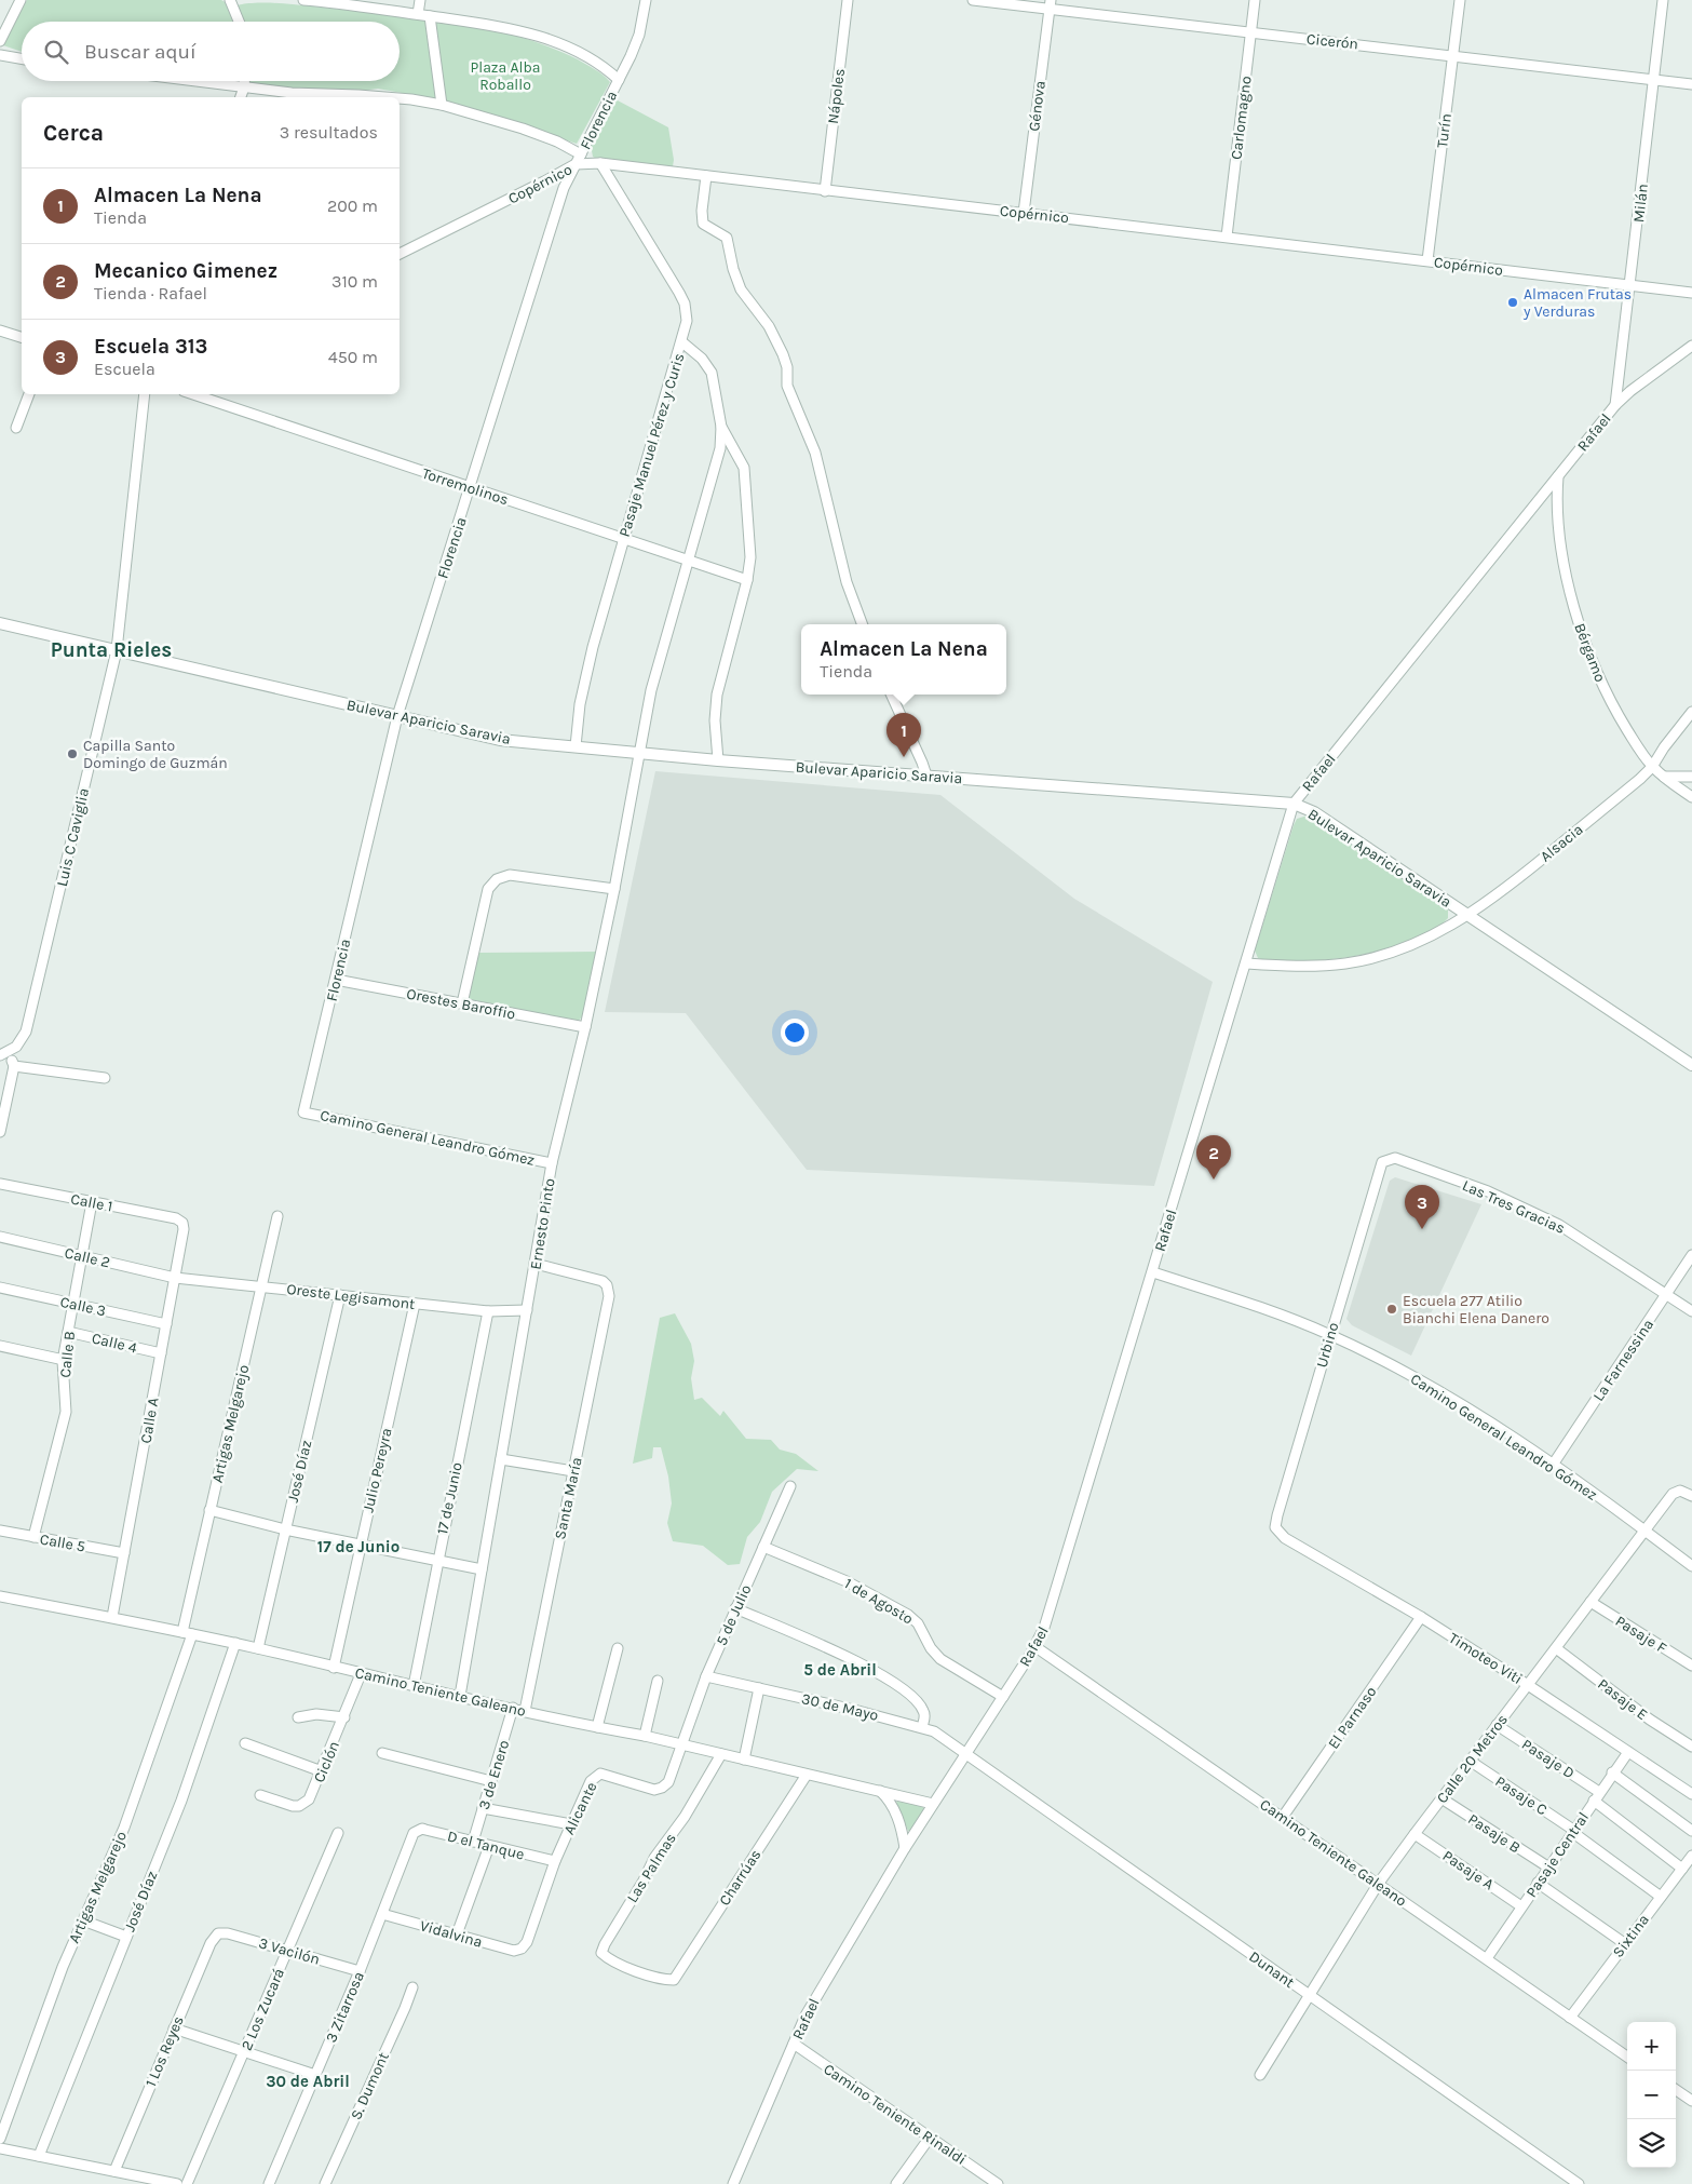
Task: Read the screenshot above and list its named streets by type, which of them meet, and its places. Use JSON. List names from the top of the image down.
{
  "streets": {
    "street": [
      "Cicerón",
      "Nápoles",
      "Génova",
      "Carlomagno",
      "Florencia",
      "Turín",
      "Copérnico",
      "Milán",
      "Rafael",
      "Pasaje Manuel Pérez y Curis",
      "Torremolinos",
      "Bérgamo",
      "Bulevar Aparicio Saravia",
      "Luis C Caviglia",
      "Alsacia",
      "Orestes Baroffio",
      "Camino General Leandro Gómez",
      "Calle 1",
      "Las Tres Gracias",
      "Ernesto Pinto",
      "Calle 2",
      "Oreste Legisamont",
      "Calle 3",
      "Calle 4",
      "Urbino",
      "Calle B",
      "La Farnessina",
      "Calle A",
      "Artigas Melgarejo",
      "Julio Pereyra",
      "José Díaz",
      "17 de Junio",
      "Santa María",
      "Calle 5",
      "1 de Agosto",
      "5 de Julio",
      "Pasaje F",
      "Timoteo Viti",
      "Camino Teniente Galeano",
      "Pasaje E",
      "30 de Mayo",
      "El Parnaso",
      "Calle 20 Metros",
      "Pasaje D",
      "Ciclón",
      "3 de Enero",
      "Pasaje C",
      "Alicante",
      "Pasaje B",
      "D el Tanque",
      "Pasaje Central",
      "Las Palmas",
      "Pasaje A",
      "Charrúas",
      "Vidalvina",
      "Sixtina",
      "3 Vacilón",
      "Dunant",
      "3 Zitarrosa",
      "2 Los Zucará",
      "1 Los Reyes",
      "S. Dumont",
      "Camino Teniente Rinaldi"
    ]
  },
  "crossings": [
    ["Cicerón", "Génova"],
    ["Cicerón", "Carlomagno"],
    ["Cicerón", "Turín"],
    ["Cicerón", "Milán"],
    ["Nápoles", "Copérnico"],
    ["Génova", "Copérnico"],
    ["Carlomagno", "Copérnico"],
    ["Florencia", "Copérnico"],
    ["Florencia", "Torremolinos"],
    ["Florencia", "Bulevar Aparicio Saravia"],
    ["Florencia", "Orestes Baroffio"],
    ["Florencia", "Camino General Leandro Gómez"],
    ["Turín", "Copérnico"],
    ["Copérnico", "Milán"],
    ["Copérnico", "Pasaje Manuel Pérez y Curis"],
    ["Milán", "Rafael"],
    ["Rafael", "Bérgamo"],
    ["Rafael", "Bulevar Aparicio Saravia"],
    ["Rafael", "Alsacia"],
    ["Rafael", "Camino General Leandro Gómez"],
    ["Rafael", "1 de Agosto"],
    ["Rafael", "Camino Teniente Galeano"],
    ["Rafael", "30 de Mayo"],
    ["Rafael", "Dunant"],
    ["Rafael", "Camino Teniente Rinaldi"],
    ["Pasaje Manuel Pérez y Curis", "Torremolinos"],
    ["Pasaje Manuel Pérez y Curis", "Bulevar Aparicio Saravia"],
    ["Torremolinos", "Ernesto Pinto"],
    ["Bérgamo", "Alsacia"],
    ["Bulevar Aparicio Saravia", "Luis C Caviglia"],
    ["Bulevar Aparicio Saravia", "Alsacia"],
    ["Bulevar Aparicio Saravia", "Ernesto Pinto"],
    ["Orestes Baroffio", "Ernesto Pinto"],
    ["Camino General Leandro Gómez", "Ernesto Pinto"],
    ["Camino General Leandro Gómez", "Urbino"],
    ["Camino General Leandro Gómez", "La Farnessina"],
    ["Camino General Leandro Gómez", "Calle 20 Metros"],
    ["Calle 1", "Calle B"],
    ["Calle 1", "Calle A"],
    ["Las Tres Gracias", "Urbino"],
    ["Las Tres Gracias", "La Farnessina"],
    ["Ernesto Pinto", "Oreste Legisamont"],
    ["Ernesto Pinto", "Santa María"],
    ["Ernesto Pinto", "Camino Teniente Galeano"],
    ["Calle 2", "Oreste Legisamont"],
    ["Calle 2", "Calle B"],
    ["Calle 2", "Calle A"],
    ["Oreste Legisamont", "Calle A"],
    ["Oreste Legisamont", "Artigas Melgarejo"],
    ["Oreste Legisamont", "Julio Pereyra"],
    ["Oreste Legisamont", "José Díaz"],
    ["Oreste Legisamont", "17 de Junio"],
    ["Calle 3", "Calle B"],
    ["Calle 3", "Calle A"],
    ["Calle 4", "Calle B"],
    ["Calle 4", "Calle A"],
    ["Urbino", "Timoteo Viti"],
    ["Calle B", "Calle 5"],
    ["Calle A", "Calle 5"],
    ["Calle A", "Camino Teniente Galeano"],
    ["Artigas Melgarejo", "Camino Teniente Galeano"],
    ["Julio Pereyra", "Camino Teniente Galeano"],
    ["José Díaz", "Camino Teniente Galeano"],
    ["17 de Junio", "Camino Teniente Galeano"],
    ["Santa María", "Camino Teniente Galeano"],
    ["1 de Agosto", "5 de Julio"],
    ["5 de Julio", "Camino Teniente Galeano"],
    ["5 de Julio", "30 de Mayo"],
    ["5 de Julio", "Alicante"],
    ["Pasaje F", "Calle 20 Metros"],
    ["Timoteo Viti", "El Parnaso"],
    ["Timoteo Viti", "Calle 20 Metros"],
    ["Timoteo Viti", "Pasaje Central"],
    ["Camino Teniente Galeano", "El Parnaso"],
    ["Camino Teniente Galeano", "Calle 20 Metros"],
    ["Camino Teniente Galeano", "Ciclón"],
    ["Camino Teniente Galeano", "3 de Enero"],
    ["Camino Teniente Galeano", "Alicante"],
    ["Camino Teniente Galeano", "Pasaje Central"],
    ["Camino Teniente Galeano", "Las Palmas"],
    ["Camino Teniente Galeano", "Charrúas"],
    ["Camino Teniente Galeano", "Sixtina"],
    ["Pasaje E", "Calle 20 Metros"],
    ["30 de Mayo", "Dunant"],
    ["Calle 20 Metros", "Pasaje D"],
    ["Calle 20 Metros", "Pasaje C"],
    ["Calle 20 Metros", "Pasaje B"],
    ["Calle 20 Metros", "Pasaje A"],
    ["Calle 20 Metros", "Dunant"],
    ["Pasaje D", "Pasaje Central"],
    ["Pasaje D", "Sixtina"],
    ["3 de Enero", "D el Tanque"],
    ["Pasaje C", "Pasaje Central"],
    ["Pasaje C", "Sixtina"],
    ["Alicante", "D el Tanque"],
    ["Alicante", "Vidalvina"],
    ["Pasaje B", "Pasaje Central"],
    ["D el Tanque", "3 Zitarrosa"],
    ["Pasaje Central", "Pasaje A"],
    ["Las Palmas", "Charrúas"],
    ["Vidalvina", "3 Zitarrosa"],
    ["3 Vacilón", "3 Zitarrosa"],
    ["3 Vacilón", "2 Los Zucará"],
    ["3 Vacilón", "1 Los Reyes"]
  ],
  "districts": [
    "Punta Rieles",
    "17 de Junio",
    "5 de Abril",
    "30 de Abril"
  ],
  "parks": ["Plaza Alba Roballo"],
  "places": ["Almacen Frutas y Verduras", "Capilla Santo Domingo de Guzmán", "Escuela 277 Atilio Bianchi Elena Danero"],
  "page": {
    "search": "Buscar aquí",
    "heading": ["Cerca", "3 resultados"],
    "list": [
      {
        "mark": "1",
        "name": "Almacen La Nena",
        "note": "Tienda",
        "value": "200 m"
      },
      {
        "mark": "2",
        "name": "Mecanico Gimenez",
        "note": "Tienda · Rafael",
        "value": "310 m"
      },
      {
        "mark": "3",
        "name": "Escuela 313",
        "note": "Escuela",
        "value": "450 m"
      }
    ],
    "popup": ["Almacen La Nena", "Tienda"],
    "pins": ["1", "2", "3"],
    "map_buttons": ["+", "−"]
  }
}
